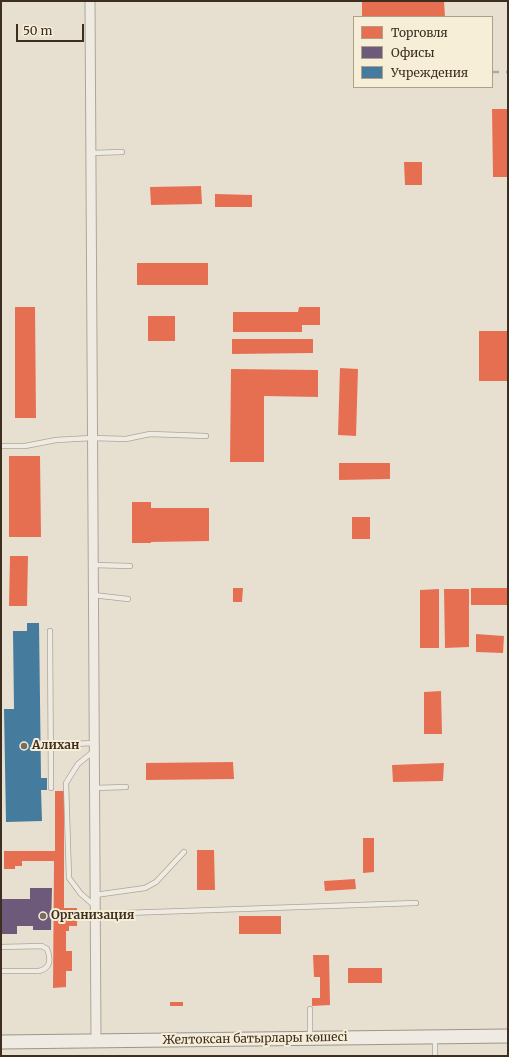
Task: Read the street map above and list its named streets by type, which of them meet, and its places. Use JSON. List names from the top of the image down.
{
  "streets": {
    "street": ["Желтоксан батырлары көшесі"]
  },
  "places": ["Алихан", "Организация"],
  "legend": ["Торговля", "Офисы", "Учреждения"],
  "scale_bar": "50 m"
}
